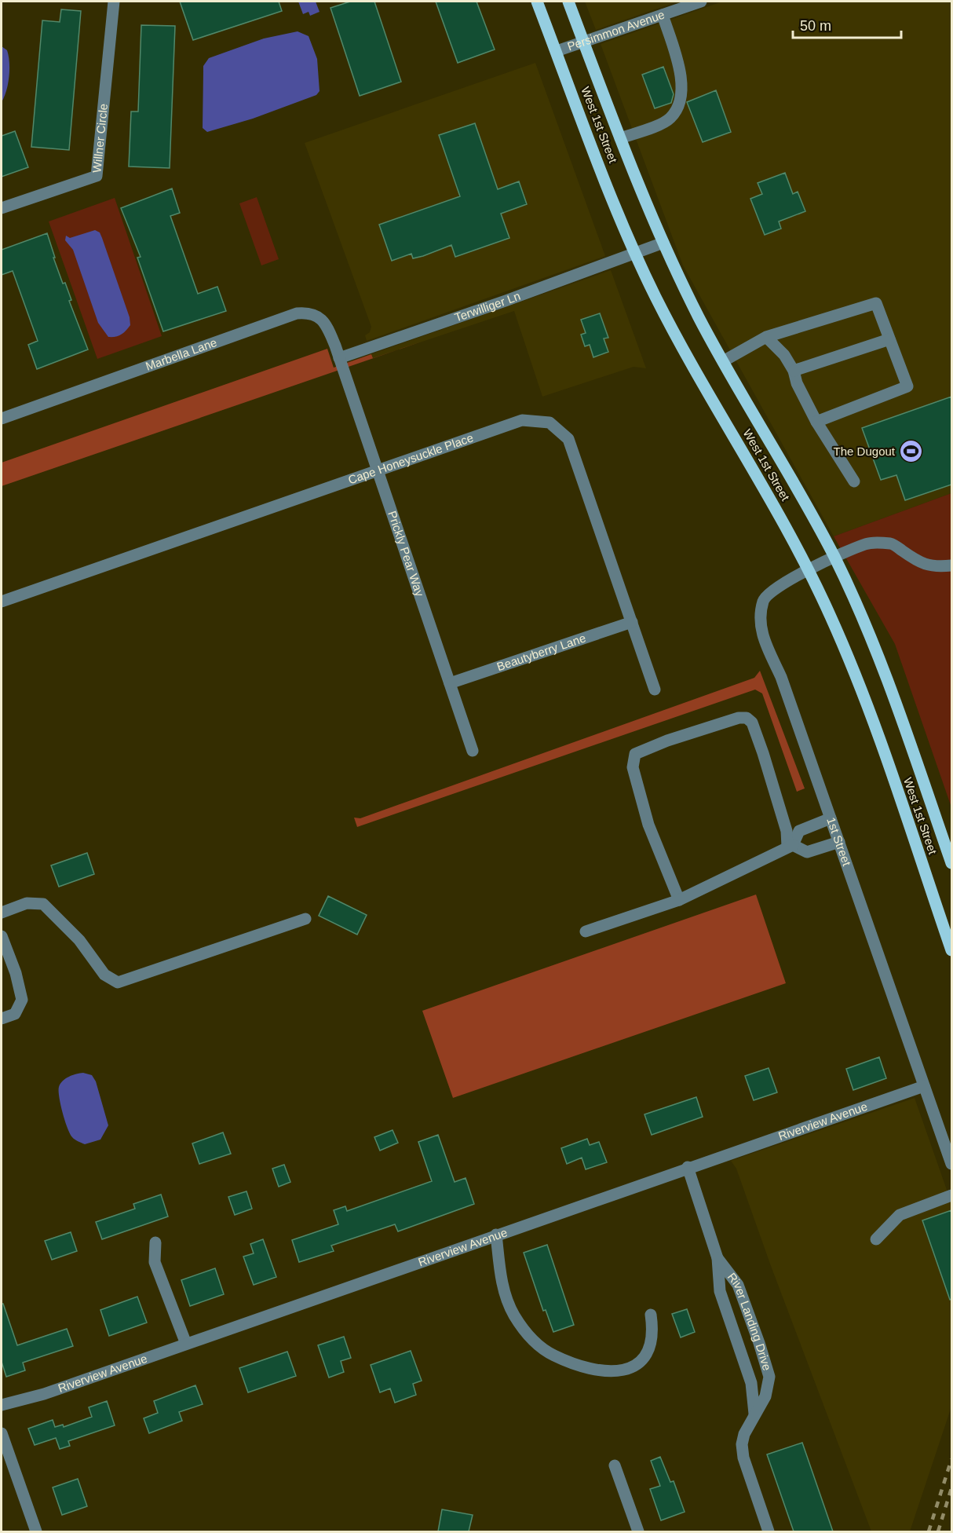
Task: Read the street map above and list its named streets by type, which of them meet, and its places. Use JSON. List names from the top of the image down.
{
  "streets": {
    "main road": ["West 1st Street"],
    "street": [
      "Persimmon Avenue",
      "Willner Circle",
      "Terwilliger Ln",
      "Marbella Lane",
      "Cape Honeysuckle Place",
      "Prickly Pear Way",
      "Beautyberry Lane",
      "1st Street",
      "Riverview Avenue",
      "River Landing Drive"
    ]
  },
  "crossings": [
    ["Persimmon Avenue", "West 1st Street"],
    ["West 1st Street", "Terwilliger Ln"],
    ["West 1st Street", "1st Street"],
    ["Terwilliger Ln", "Marbella Lane"],
    ["Terwilliger Ln", "Prickly Pear Way"],
    ["Marbella Lane", "Prickly Pear Way"],
    ["Cape Honeysuckle Place", "Prickly Pear Way"],
    ["Cape Honeysuckle Place", "Beautyberry Lane"],
    ["Prickly Pear Way", "Beautyberry Lane"],
    ["1st Street", "Riverview Avenue"],
    ["Riverview Avenue", "River Landing Drive"]
  ],
  "places": {
    "sports": ["The Dugout"]
  },
  "scale_bar": "50 m"
}
